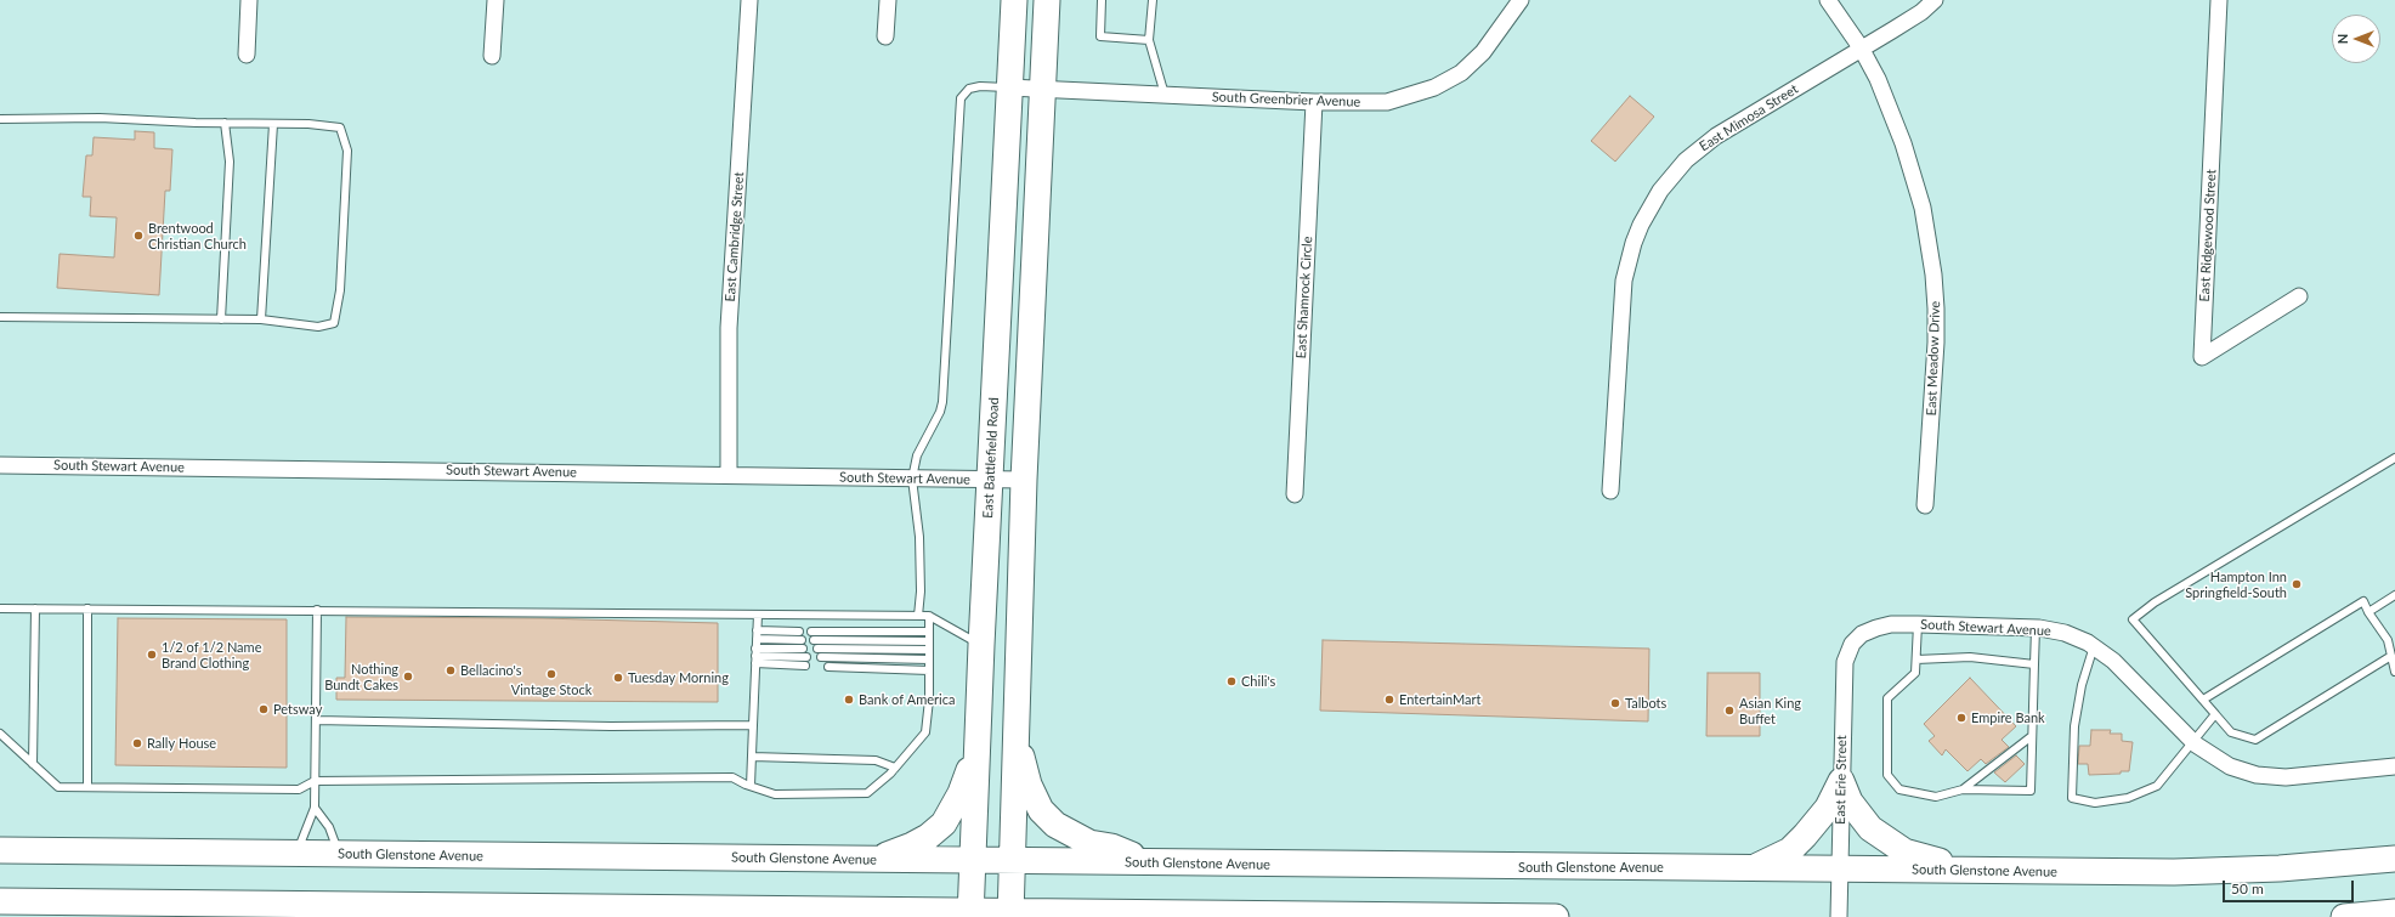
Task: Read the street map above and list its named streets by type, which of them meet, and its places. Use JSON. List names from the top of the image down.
{
  "streets": {
    "main road": ["East Battlefield Road", "South Glenstone Avenue"],
    "street": [
      "South Greenbrier Avenue",
      "East Mimosa Street",
      "East Ridgewood Street",
      "East Cambridge Street",
      "East Shamrock Circle",
      "East Meadow Drive",
      "South Stewart Avenue",
      "East Erie Street"
    ]
  },
  "crossings": [
    ["South Greenbrier Avenue", "East Shamrock Circle"],
    ["South Greenbrier Avenue", "East Battlefield Road"],
    ["East Mimosa Street", "East Meadow Drive"],
    ["East Cambridge Street", "South Stewart Avenue"],
    ["East Battlefield Road", "South Stewart Avenue"],
    ["East Battlefield Road", "South Glenstone Avenue"],
    ["South Stewart Avenue", "East Erie Street"],
    ["East Erie Street", "South Glenstone Avenue"]
  ],
  "places": [
    "Brentwood Christian Church",
    "Hampton Inn Springfield-South",
    "1/2 of 1/2 Name Brand Clothing",
    "Bellacino's",
    "Vintage Stock",
    "Nothing Bundt Cakes",
    "Tuesday Morning",
    "Chili's",
    "Bank of America",
    "EntertainMart",
    "Talbots",
    "Petsway",
    "Asian King Buffet",
    "Empire Bank",
    "Rally House"
  ],
  "scale_bar": "50 m",
  "north": "left"
}
